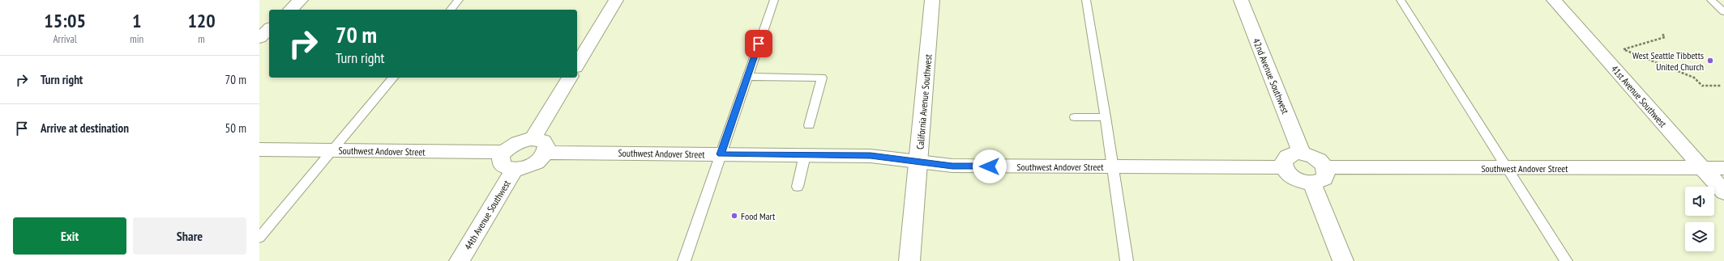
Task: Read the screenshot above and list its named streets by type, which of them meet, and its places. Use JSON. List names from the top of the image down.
{
  "streets": {
    "street": [
      "42nd Avenue Southwest",
      "41st Avenue Southwest",
      "California Avenue Southwest",
      "Southwest Andover Street",
      "44th Avenue Southwest"
    ]
  },
  "crossings": [
    ["42nd Avenue Southwest", "Southwest Andover Street"],
    ["41st Avenue Southwest", "Southwest Andover Street"],
    ["California Avenue Southwest", "Southwest Andover Street"]
  ],
  "places": ["West Seattle Tibbetts United Church", "Food Mart"],
  "page": {
    "eta": [
      "15:05",
      "Arrival",
      "1",
      "min",
      "120",
      "m"
    ],
    "turn": ["70 m", "Turn right"],
    "list": [
      {
        "name": "Turn right",
        "value": "70 m"
      },
      {
        "name": "Arrive at destination",
        "value": "50 m"
      }
    ],
    "buttons": ["Exit", "Share"]
  }
}
